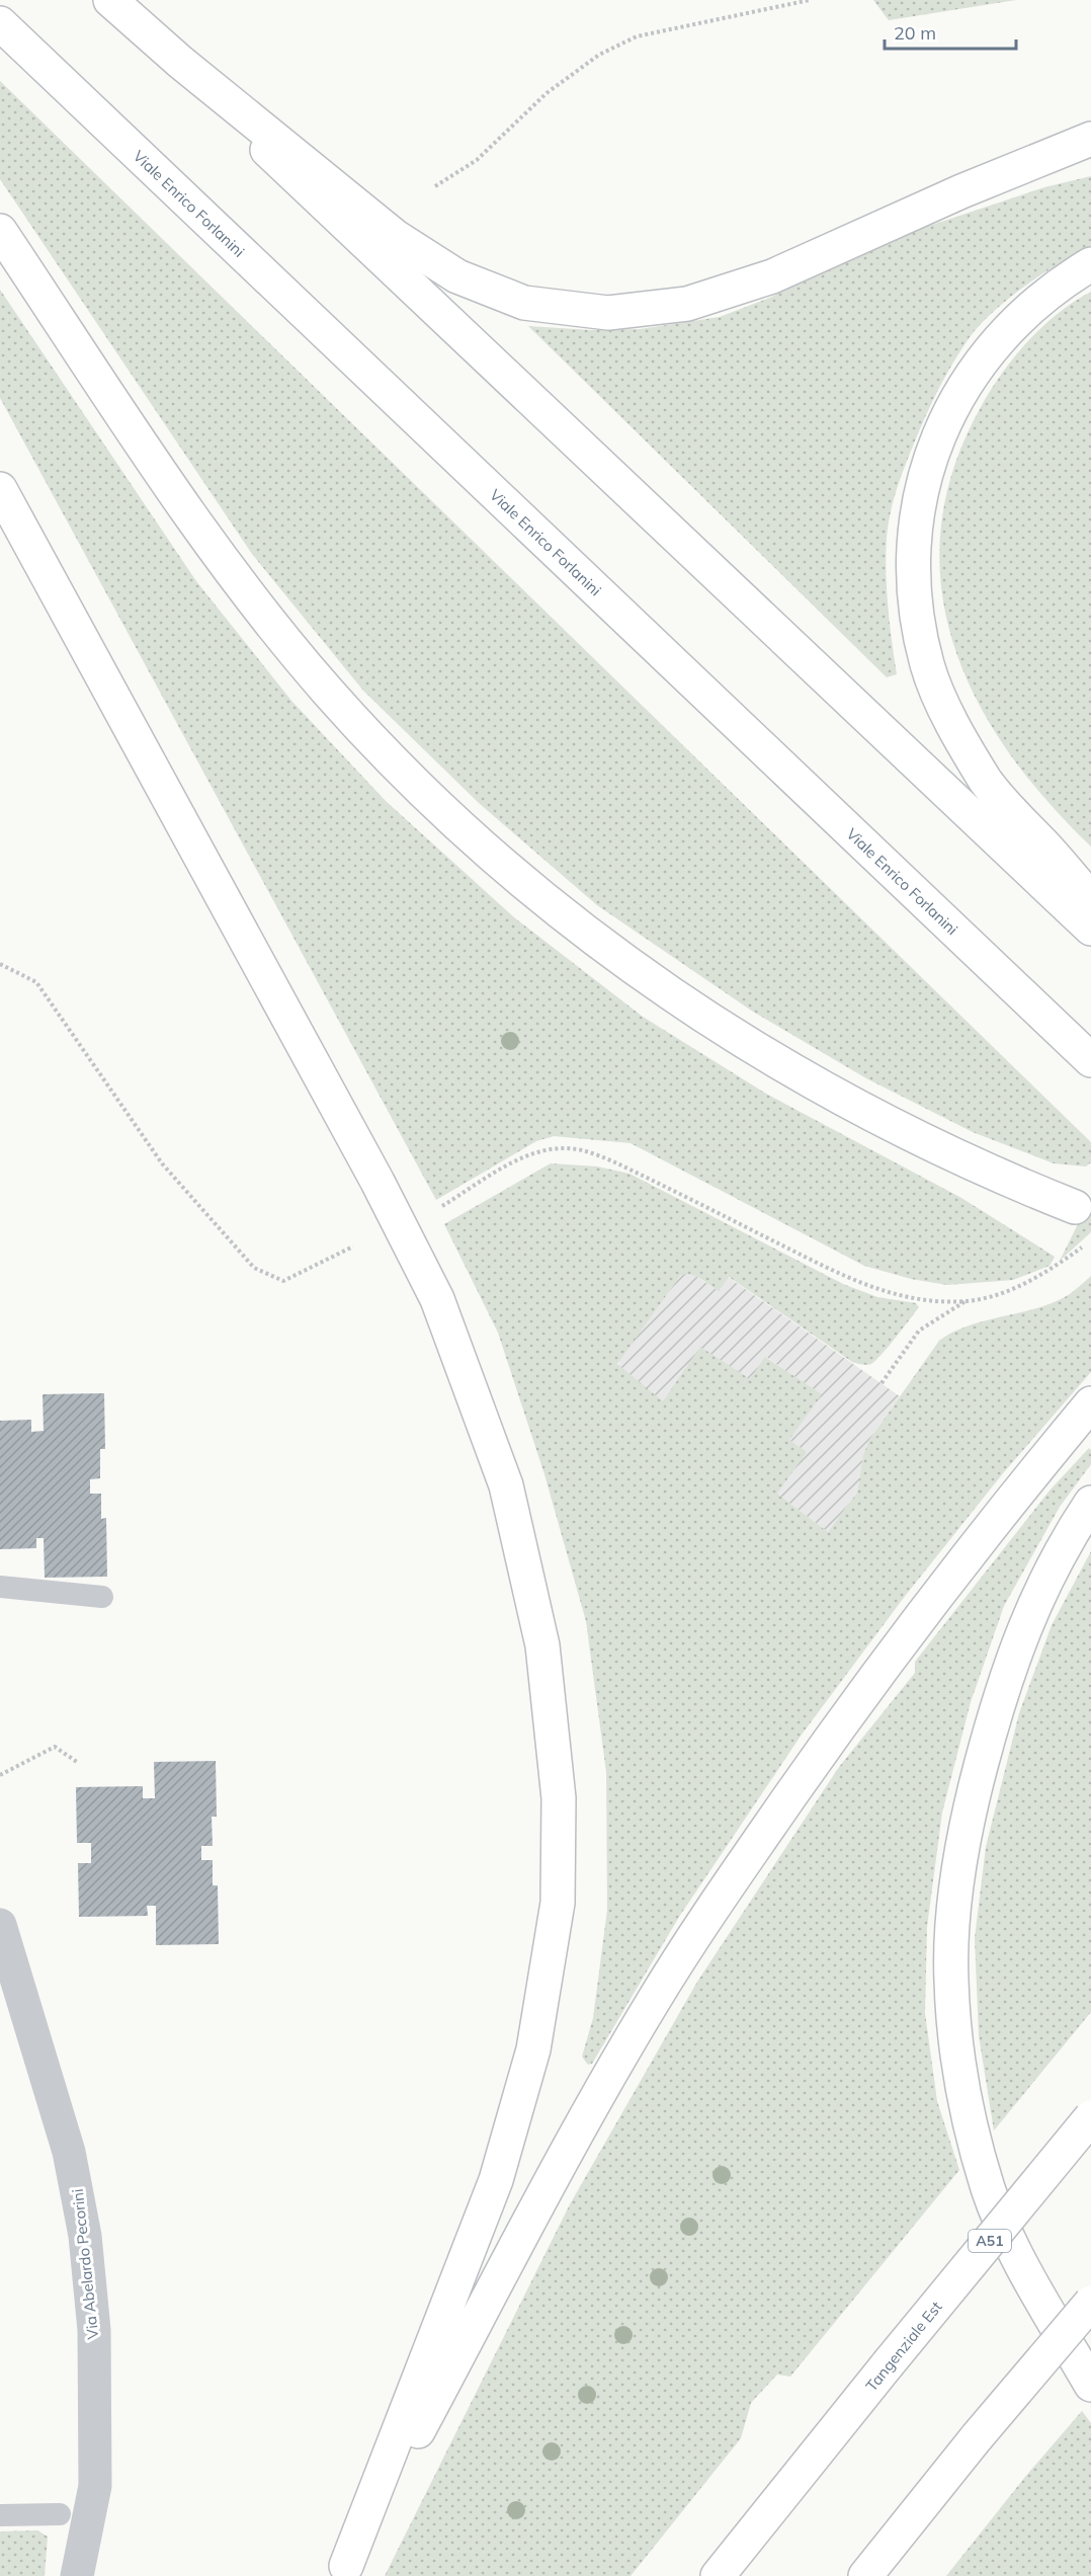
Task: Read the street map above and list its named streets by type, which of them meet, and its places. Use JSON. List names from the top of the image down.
{
  "streets": {
    "main road": ["Viale Enrico Forlanini", "A51", "Tangenziale Est"],
    "street": ["Via Abelardo Pecorini"]
  },
  "scale_bar": "20 m"
}
